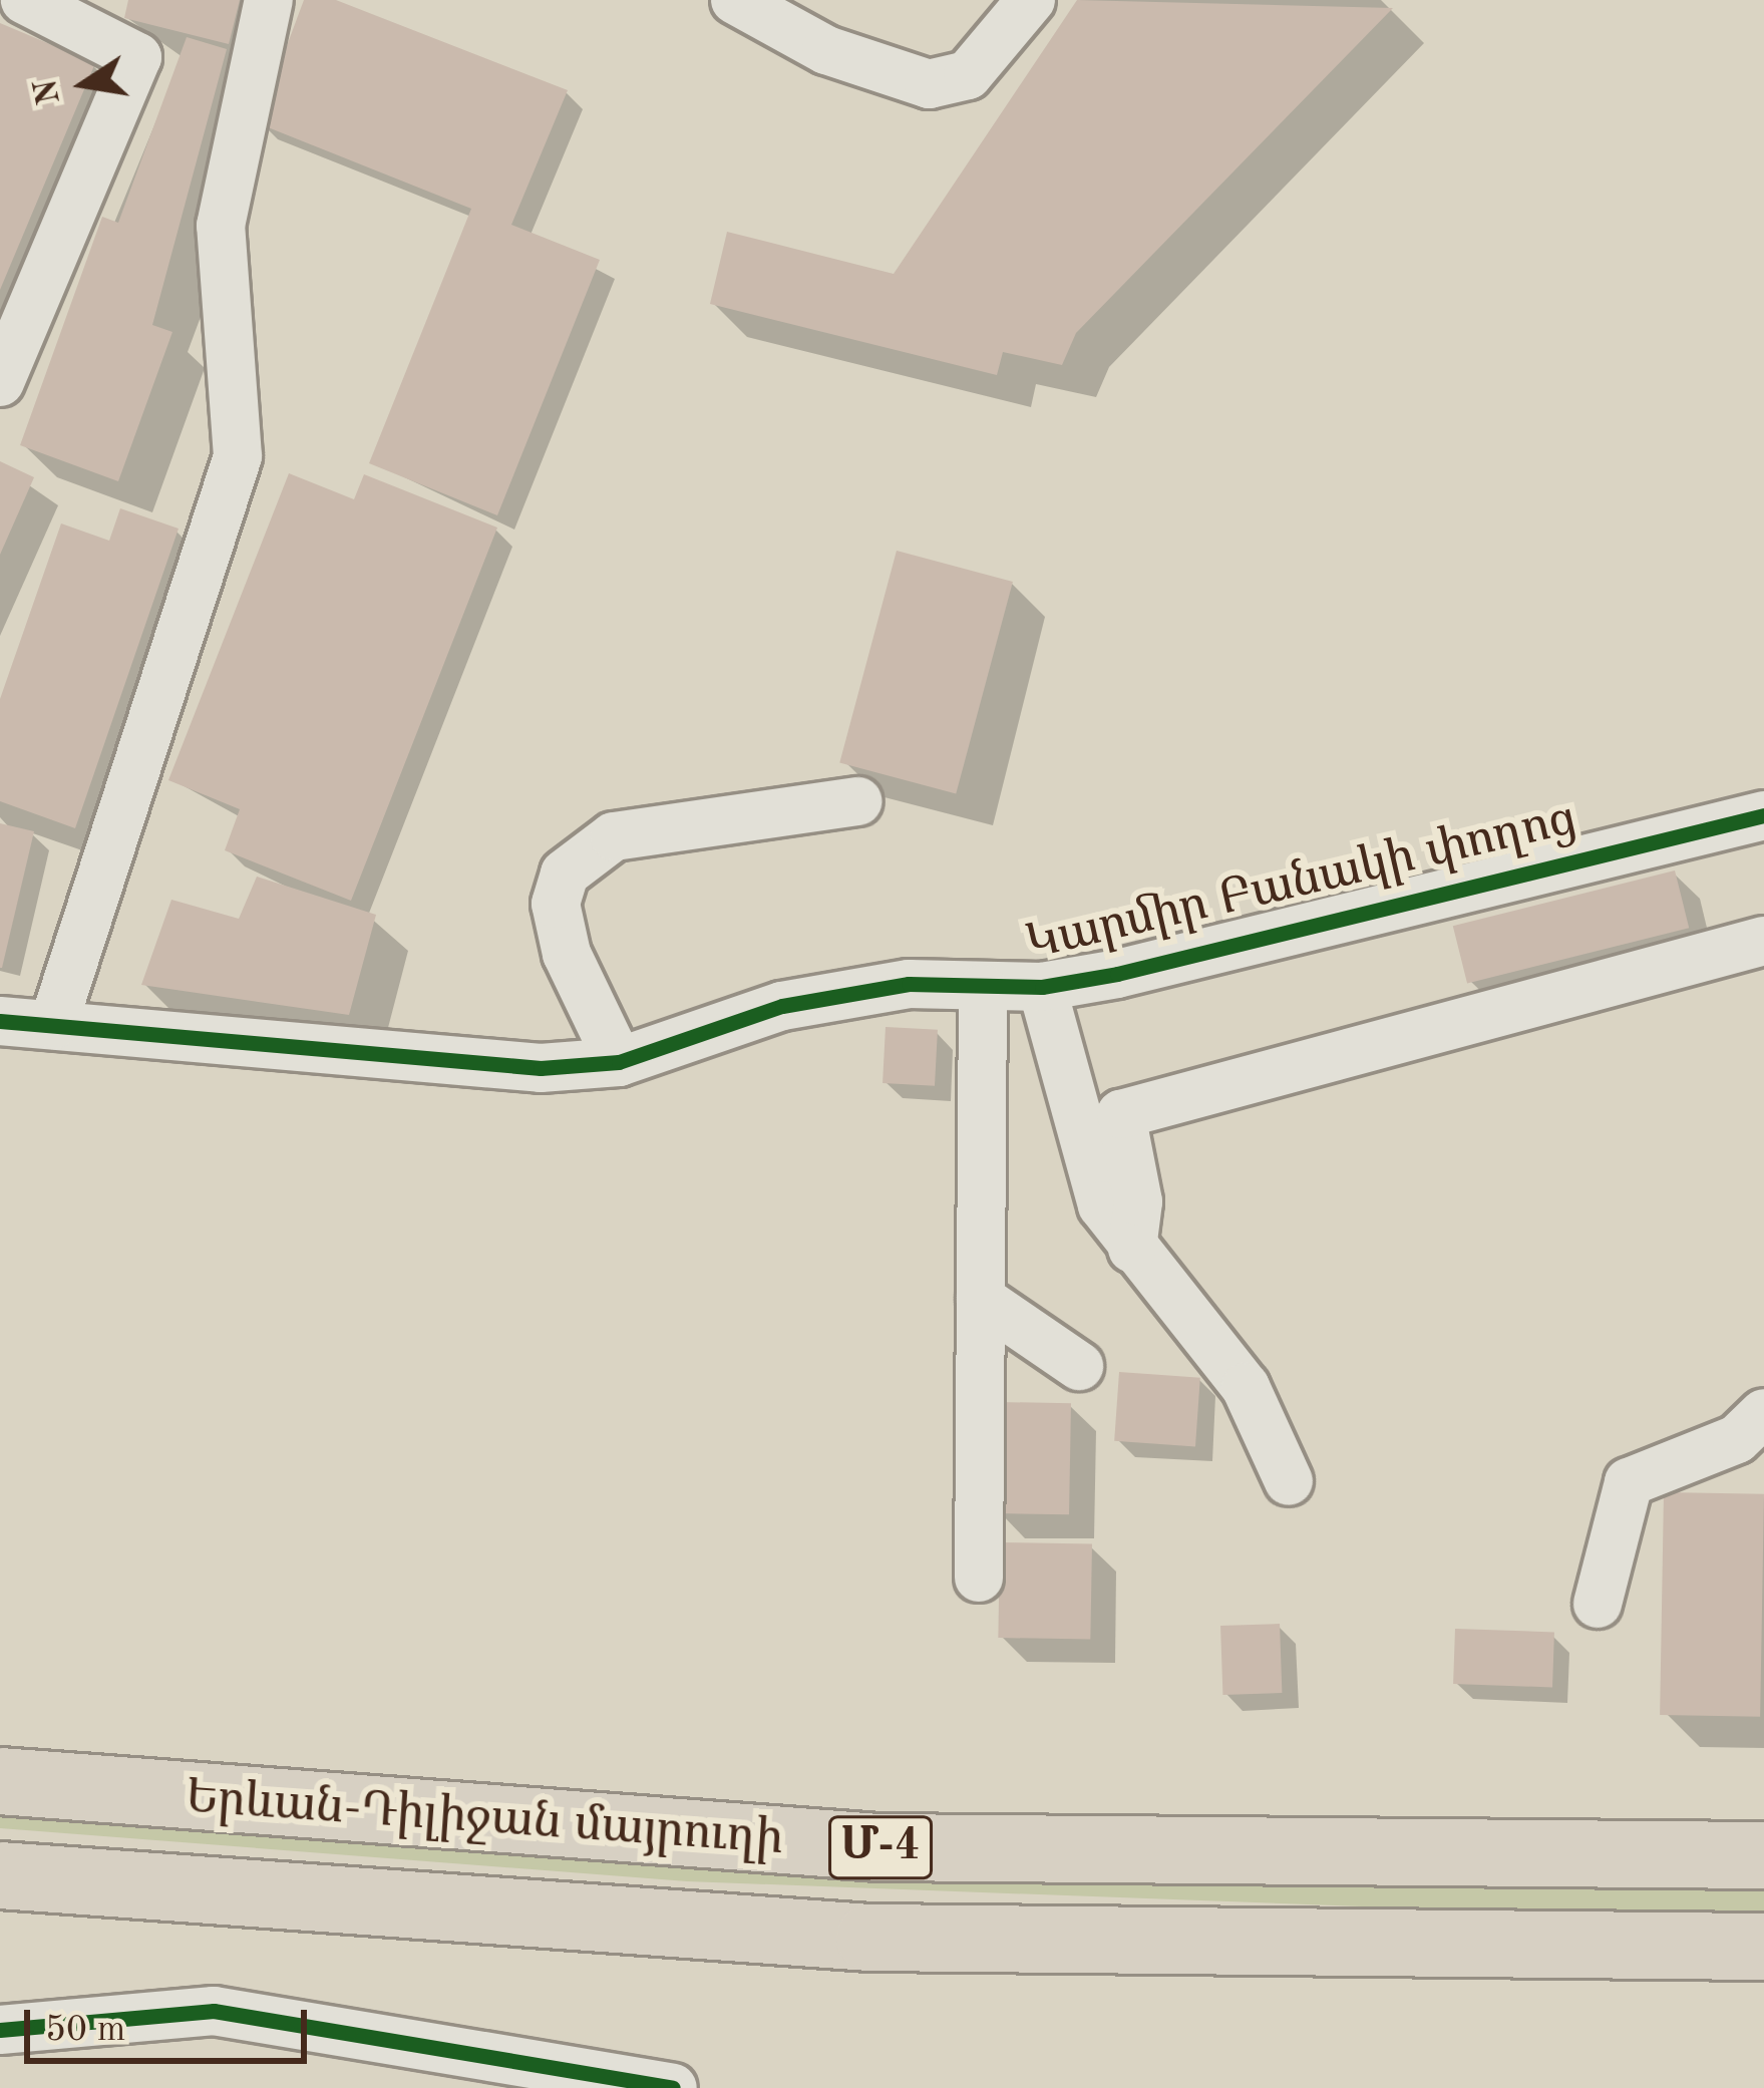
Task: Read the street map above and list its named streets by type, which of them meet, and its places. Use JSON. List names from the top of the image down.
{
  "streets": {
    "highway": ["Երևան-Դիլիջան մայրուղի", "Մ-4"],
    "street": ["Կարմիր Բանակի փողոց"]
  },
  "scale_bar": "50 m",
  "north": "left"
}
